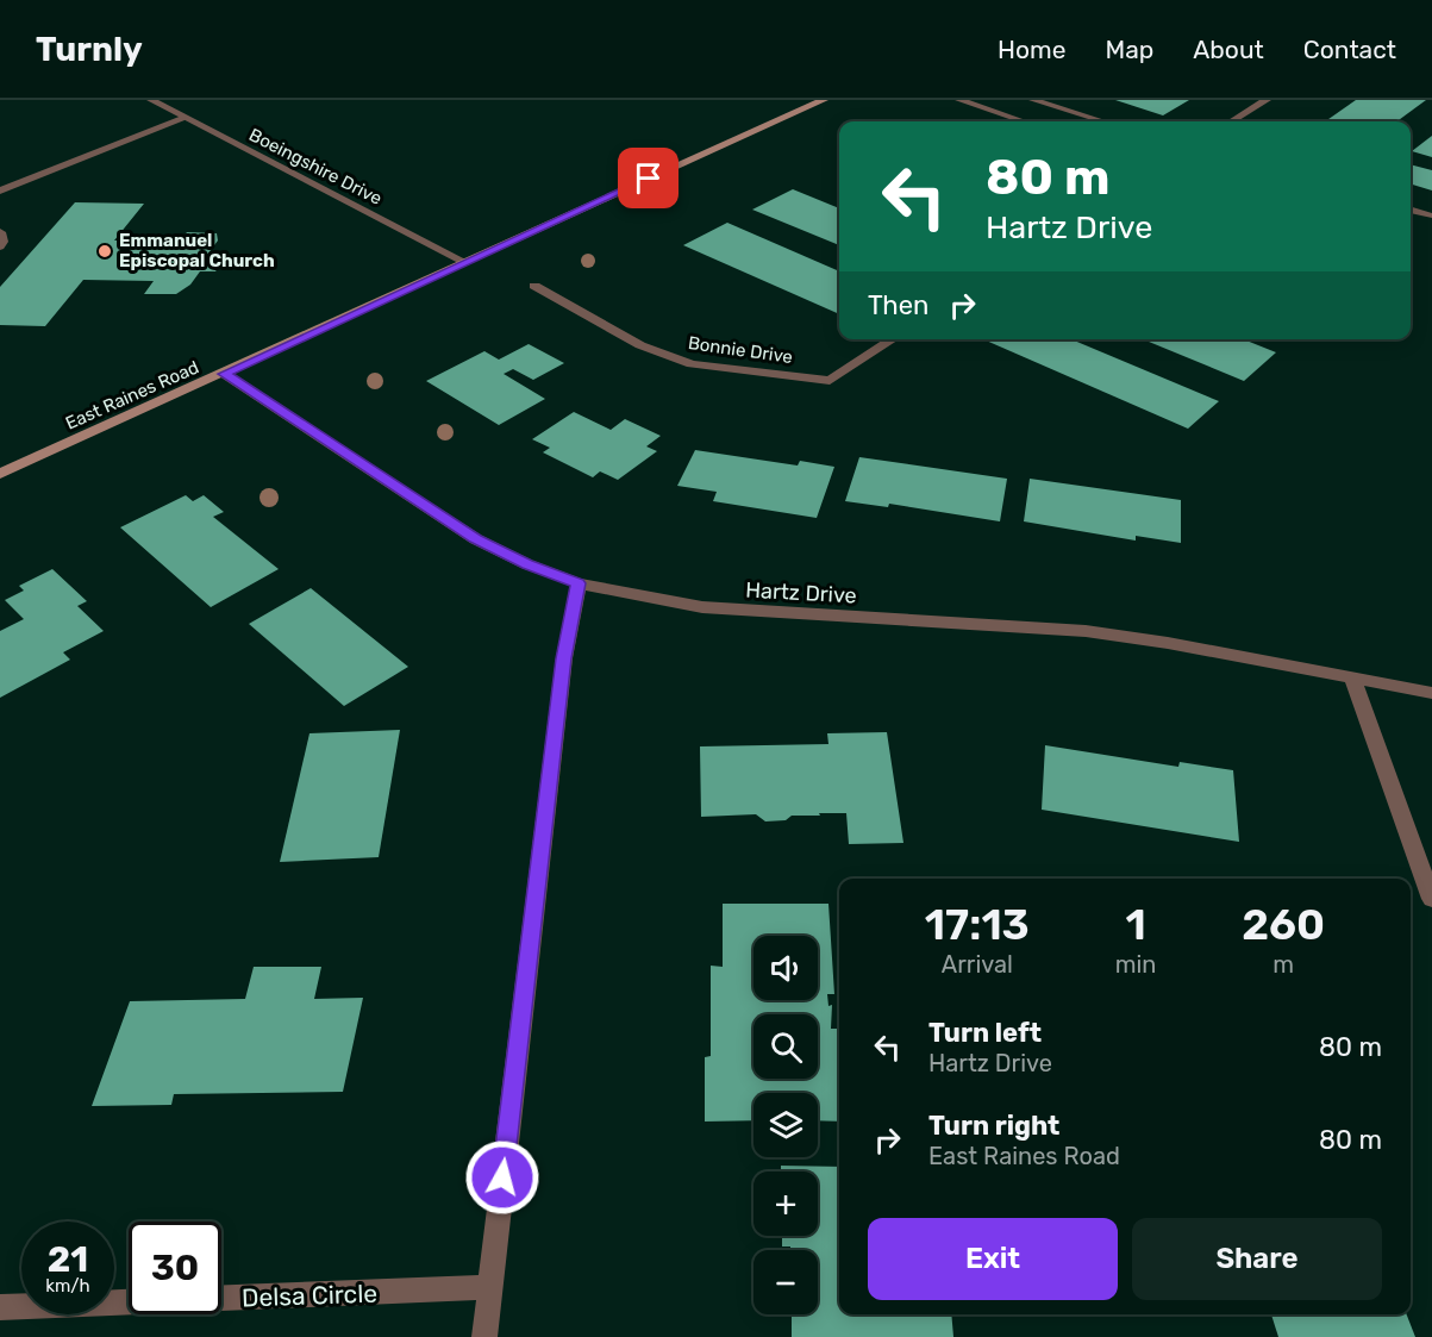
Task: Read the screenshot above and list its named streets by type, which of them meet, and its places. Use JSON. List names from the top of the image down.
{
  "streets": {
    "main road": ["East Raines Road"],
    "street": [
      "Boeingshire Drive",
      "Bonnie Drive",
      "Hartz Drive",
      "Delsa Circle"
    ]
  },
  "crossings": [
    ["Boeingshire Drive", "East Raines Road"],
    ["East Raines Road", "Hartz Drive"]
  ],
  "places": ["Emmanuel Episcopal Church"],
  "page": {
    "header": "Turnly",
    "nav": [
      "Home",
      "Map",
      "About",
      "Contact"
    ],
    "turn": ["80 m", "Hartz Drive"],
    "then": "Then",
    "eta": [
      "17:13",
      "Arrival",
      "1",
      "min",
      "260",
      "m"
    ],
    "map_buttons": ["+", "−"],
    "list": [
      {
        "name": "Turn left",
        "note": "Hartz Drive",
        "value": "80 m"
      },
      {
        "name": "Turn right",
        "note": "East Raines Road",
        "value": "80 m"
      }
    ],
    "buttons": ["Exit", "Share"],
    "speed": "21 km/h",
    "limit": "30"
  }
}
